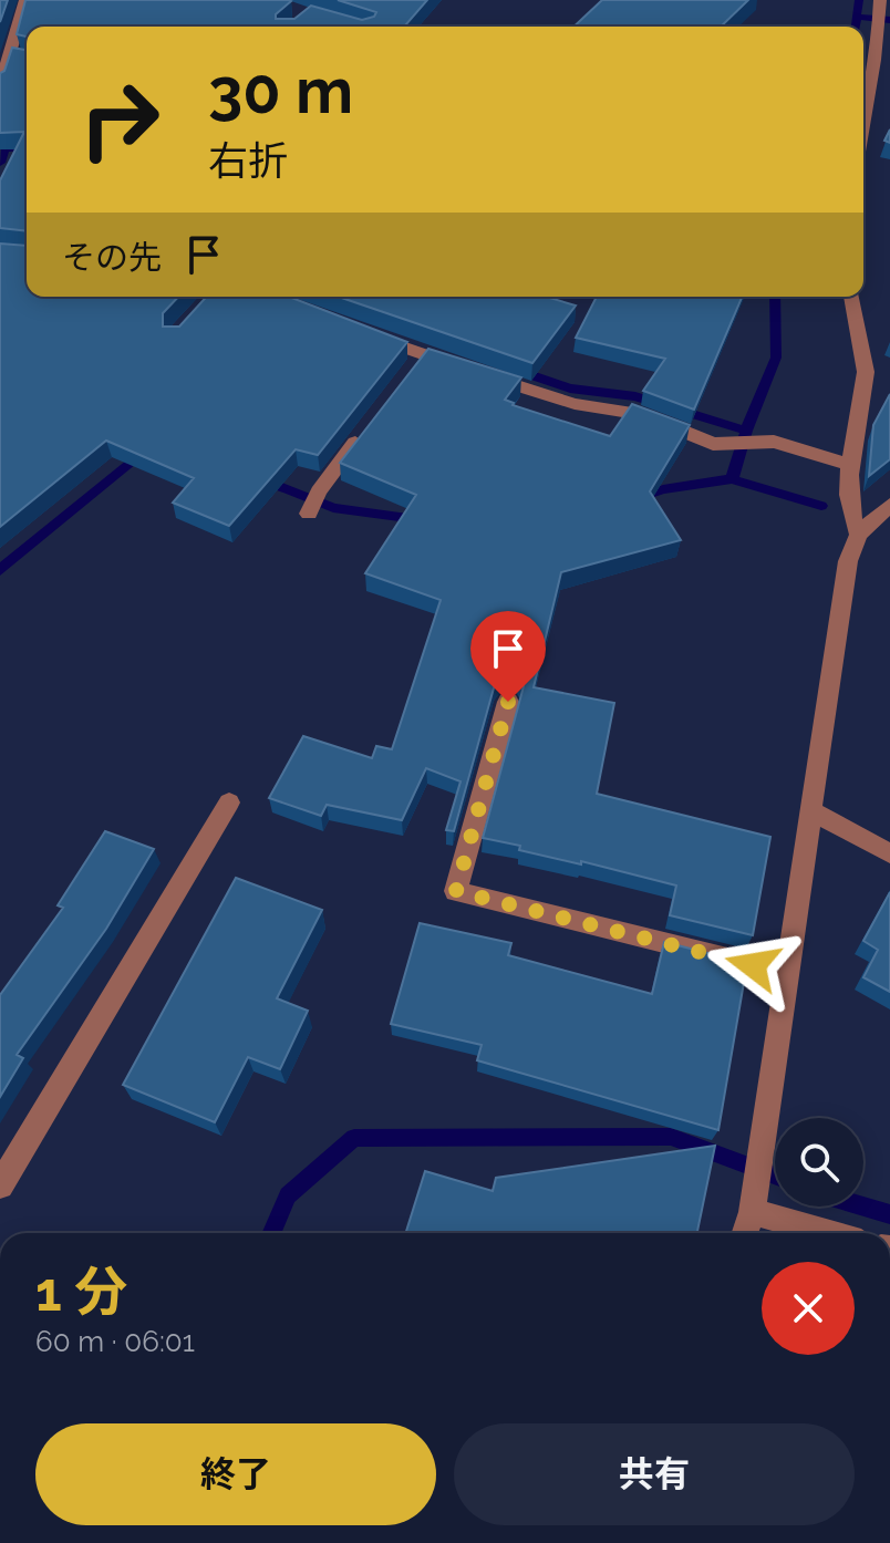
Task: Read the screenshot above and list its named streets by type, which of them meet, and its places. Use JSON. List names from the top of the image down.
{
  "page": {
    "turn": ["30 m", "右折"],
    "then": "その先",
    "heading": ["1 分", "60 m · 06:01"],
    "buttons": ["終了", "共有"]
  }
}
